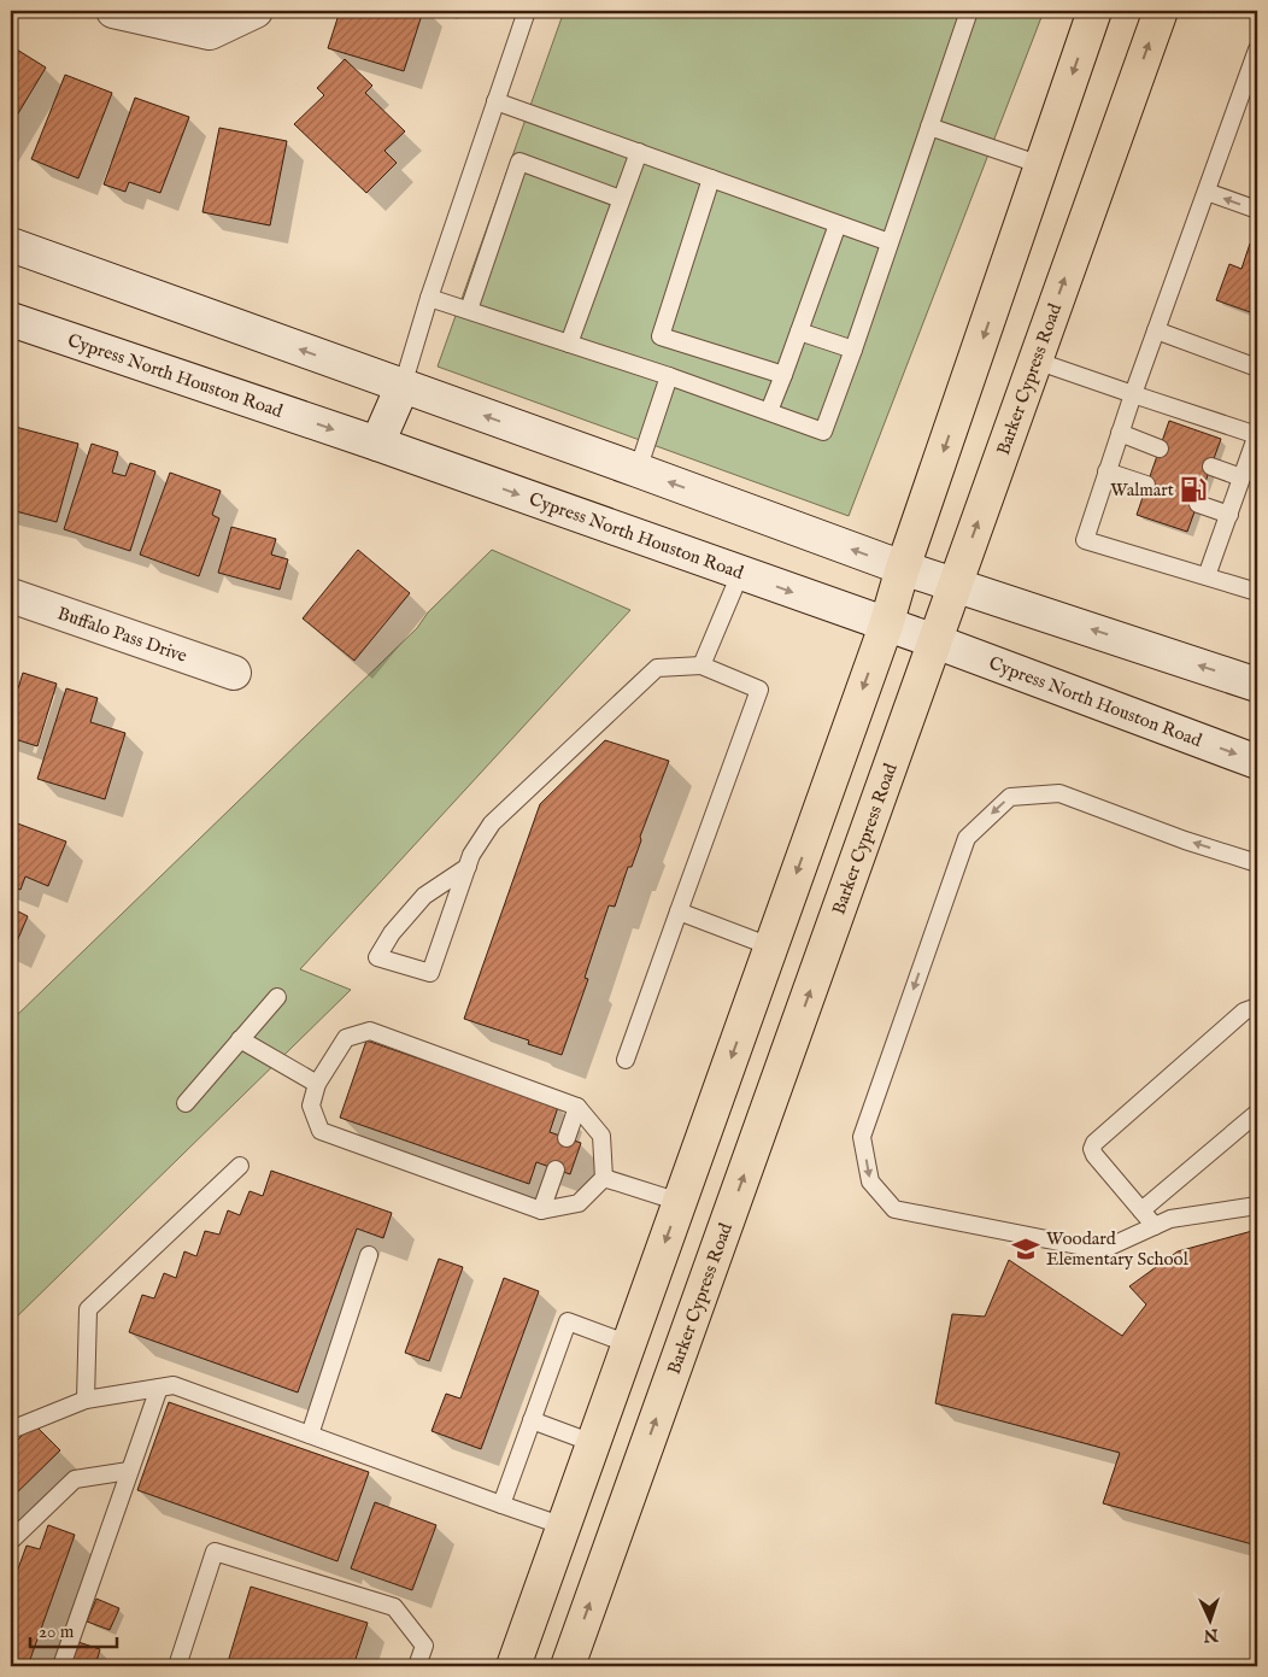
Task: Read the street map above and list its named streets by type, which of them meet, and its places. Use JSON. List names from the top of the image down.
{
  "streets": {
    "main road": ["Cypress North Houston Road", "Barker Cypress Road", "Buffalo Pass Drive"]
  },
  "crossings": [
    ["Cypress North Houston Road", "Barker Cypress Road"]
  ],
  "places": {
    "fuel station": ["Walmart"],
    "school or university": ["Woodard Elementary School"]
  },
  "scale_bar": "20 m",
  "north": "bottom"
}
